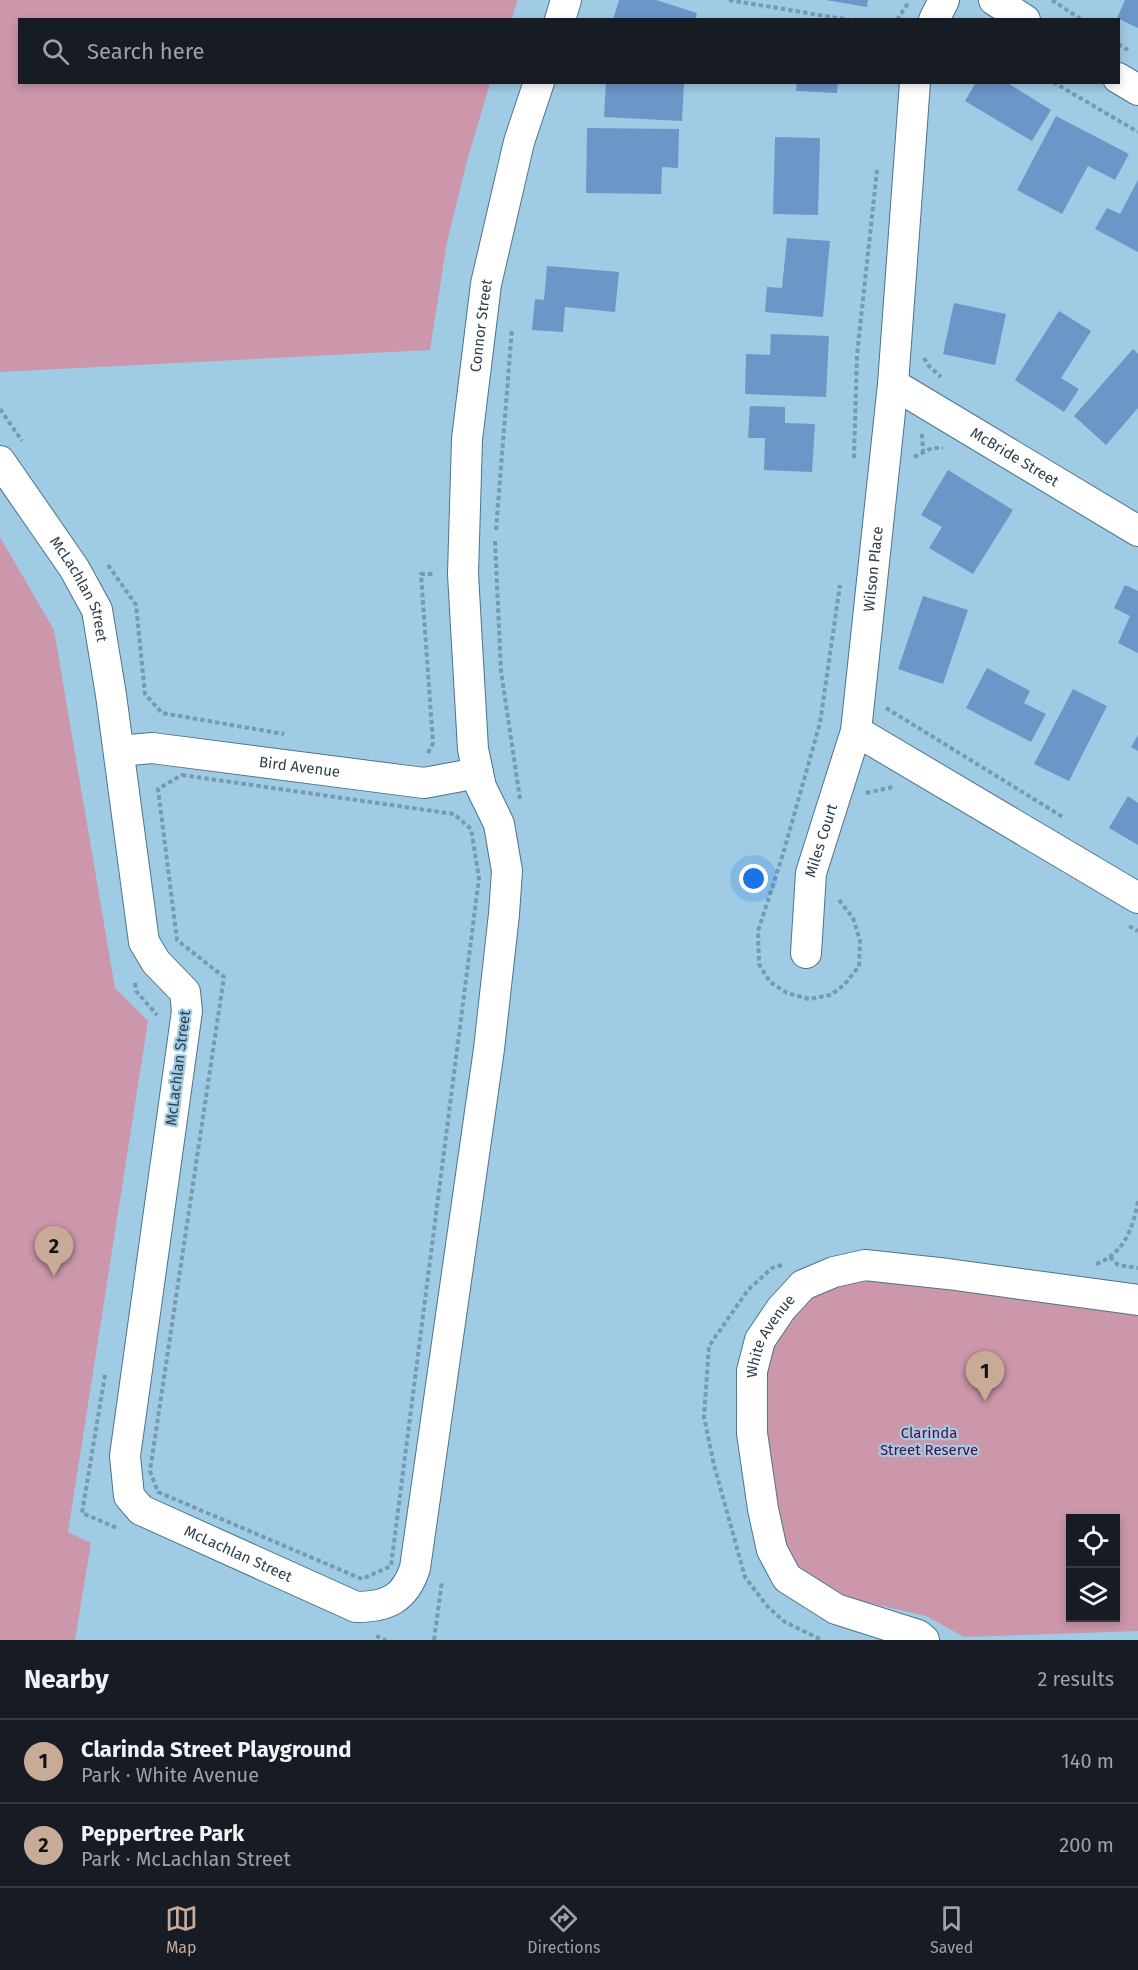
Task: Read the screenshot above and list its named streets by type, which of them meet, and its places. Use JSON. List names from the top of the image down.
{
  "streets": {
    "street": [
      "Connor Street",
      "McBride Street",
      "Wilson Place",
      "McLachlan Street",
      "Bird Avenue",
      "Miles Court",
      "White Avenue"
    ]
  },
  "crossings": [
    ["Connor Street", "McLachlan Street"],
    ["McBride Street", "Wilson Place"],
    ["Wilson Place", "Miles Court"],
    ["McLachlan Street", "Bird Avenue"]
  ],
  "parks": ["Clarinda Street Reserve"],
  "page": {
    "search": "Search here",
    "pins": ["2", "1"],
    "heading": ["Nearby", "2 results"],
    "list": [
      {
        "mark": "1",
        "name": "Clarinda Street Playground",
        "note": "Park · White Avenue",
        "value": "140 m"
      },
      {
        "mark": "2",
        "name": "Peppertree Park",
        "note": "Park · McLachlan Street",
        "value": "200 m"
      }
    ],
    "nav": ["Map", "Directions", "Saved"]
  }
}
